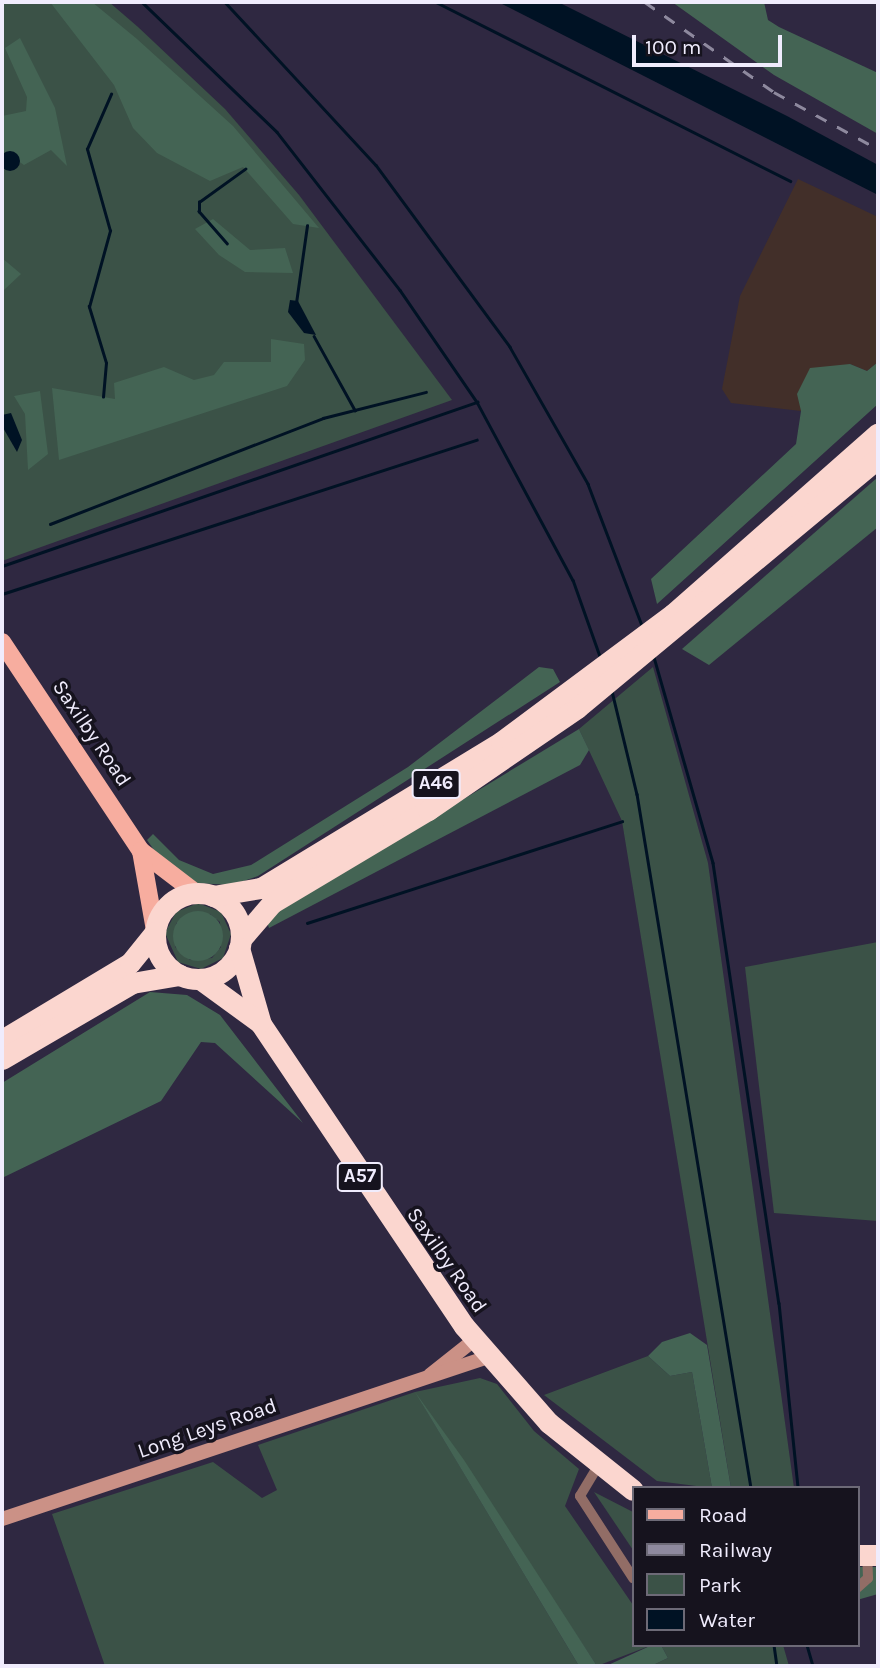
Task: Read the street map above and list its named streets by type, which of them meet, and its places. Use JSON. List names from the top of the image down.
{
  "streets": {
    "highway": ["Saxilby Road", "A46", "A57"],
    "street": ["Long Leys Road"]
  },
  "crossings": [
    ["Saxilby Road", "A46"],
    ["Saxilby Road", "Long Leys Road"]
  ],
  "legend": [
    "Road",
    "Railway",
    "Park",
    "Water"
  ],
  "scale_bar": "100 m"
}
